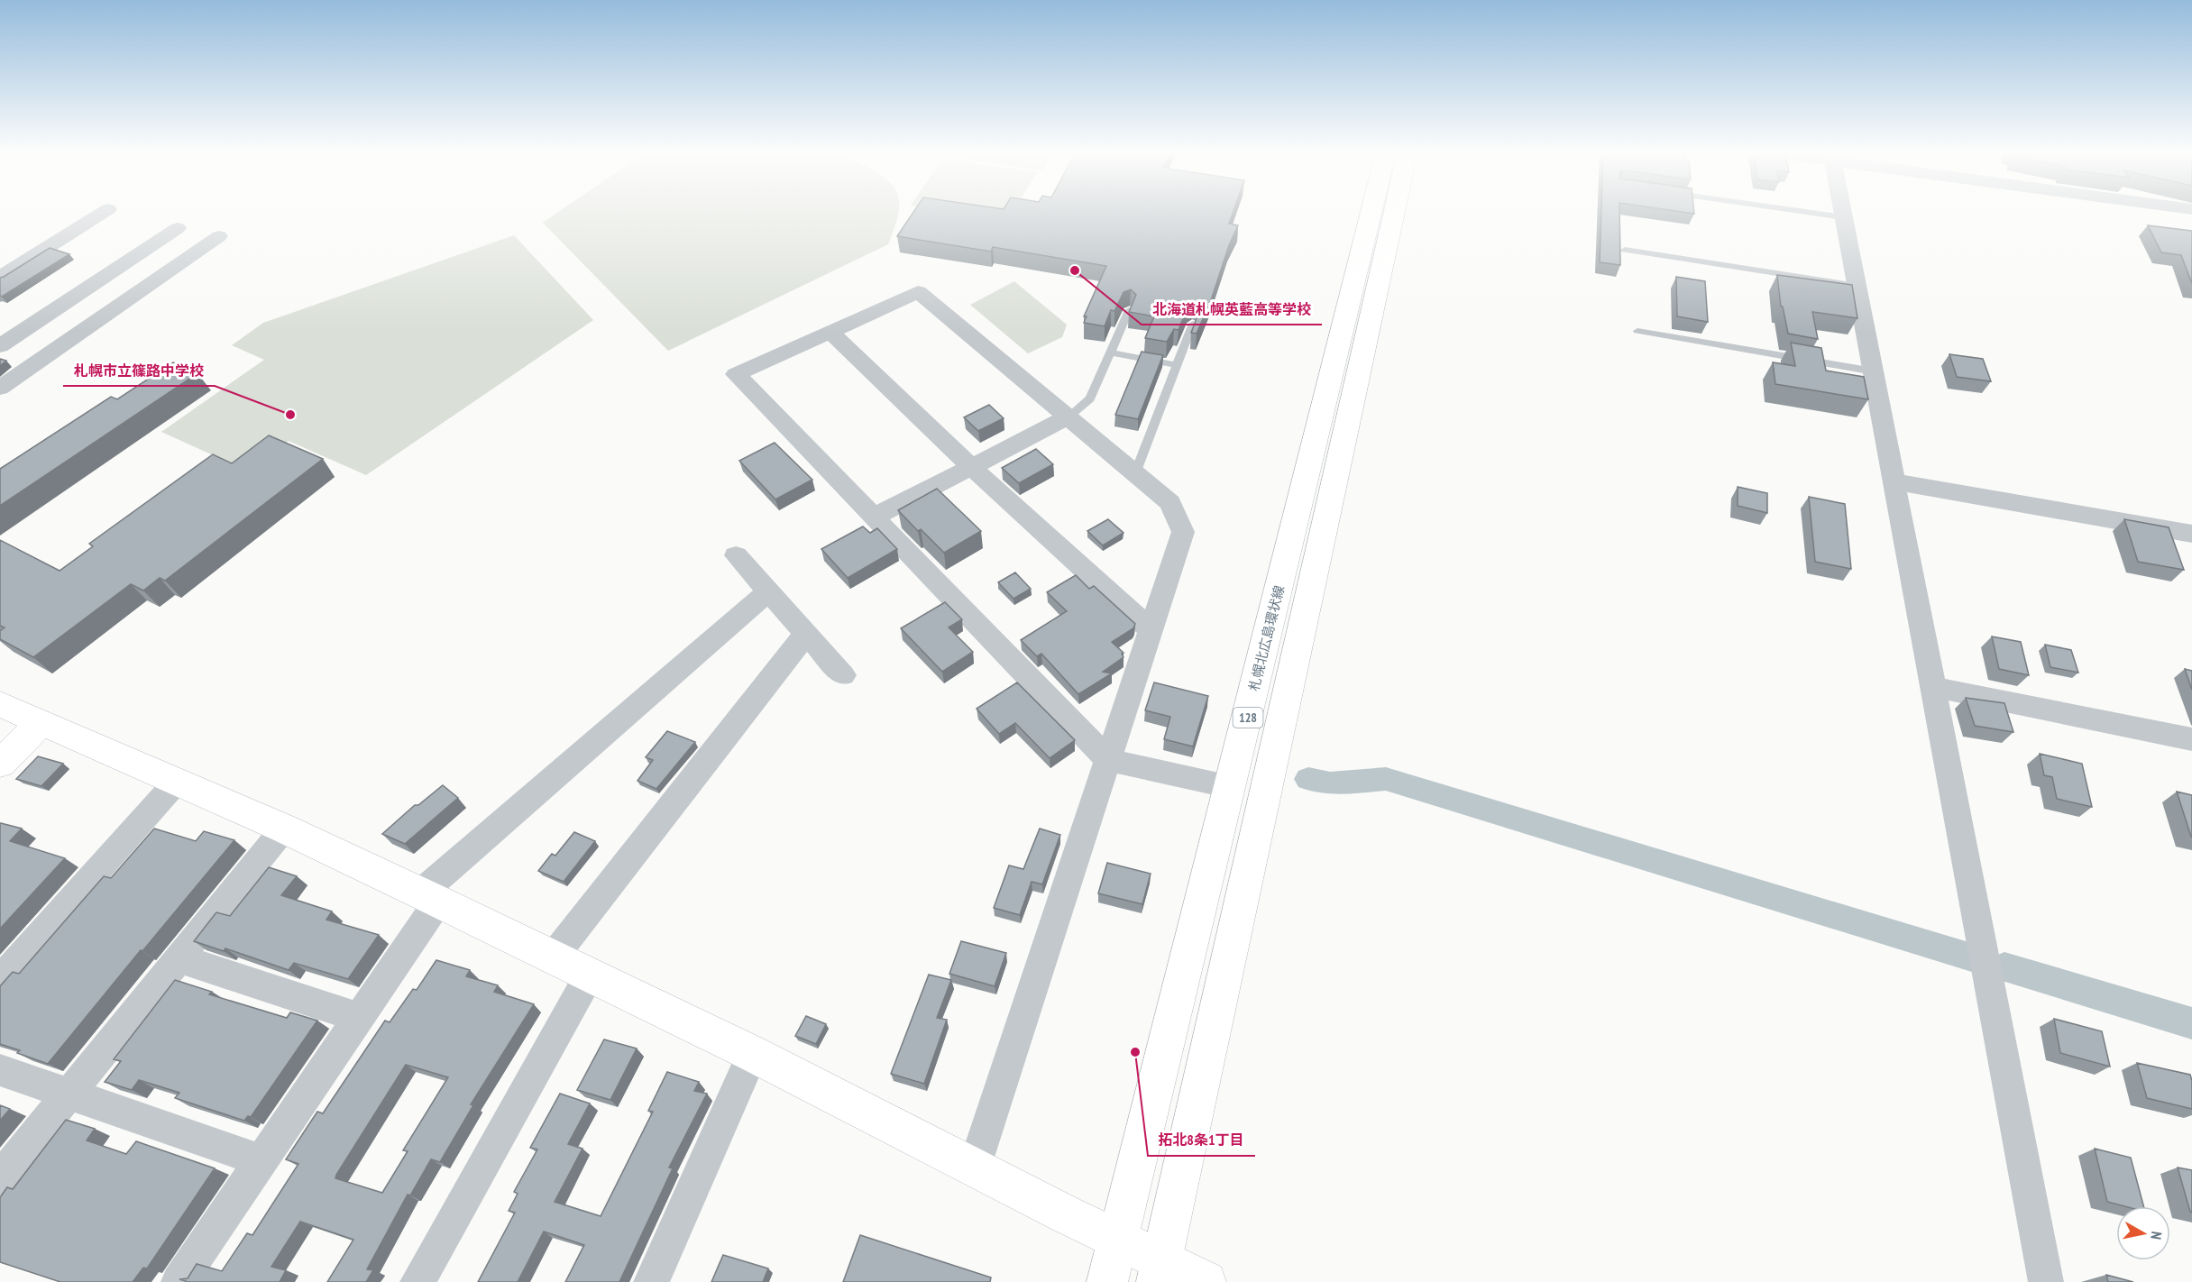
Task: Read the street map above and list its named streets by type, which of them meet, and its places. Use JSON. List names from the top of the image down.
{
  "streets": {
    "main road": ["札幌北広島環状線", "128"]
  },
  "places": ["北海道札幌英藍高等学校", "札幌市立篠路中学校", "拓北8条1丁目"],
  "north": "right"
}
